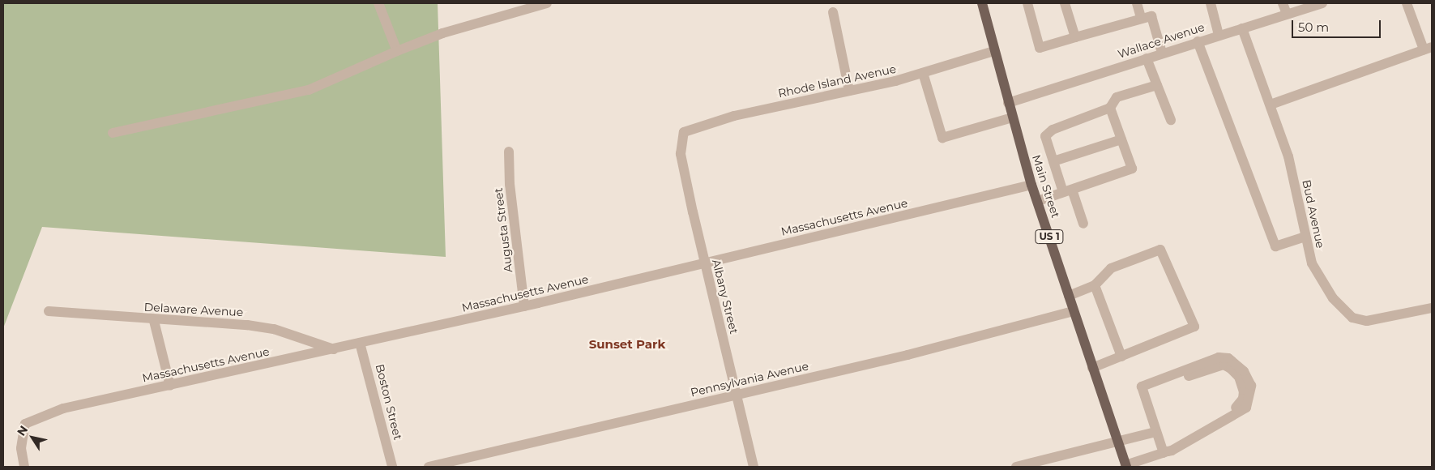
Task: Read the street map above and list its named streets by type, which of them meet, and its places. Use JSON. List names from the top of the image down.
{
  "streets": {
    "main road": ["Main Street", "US 1"],
    "street": [
      "Wallace Avenue",
      "Rhode Island Avenue",
      "Bud Avenue",
      "Massachusetts Avenue",
      "Augusta Street",
      "Albany Street",
      "Delaware Avenue",
      "Pennsylvania Avenue",
      "Boston Street"
    ]
  },
  "crossings": [
    ["Wallace Avenue", "Main Street"],
    ["Wallace Avenue", "Bud Avenue"],
    ["Rhode Island Avenue", "Main Street"],
    ["Rhode Island Avenue", "Albany Street"],
    ["Main Street", "Massachusetts Avenue"],
    ["Main Street", "Pennsylvania Avenue"],
    ["Massachusetts Avenue", "Augusta Street"],
    ["Massachusetts Avenue", "Albany Street"],
    ["Massachusetts Avenue", "Delaware Avenue"],
    ["Massachusetts Avenue", "Boston Street"],
    ["Albany Street", "Pennsylvania Avenue"]
  ],
  "districts": ["Sunset Park"],
  "scale_bar": "50 m",
  "north": "top left"
}
